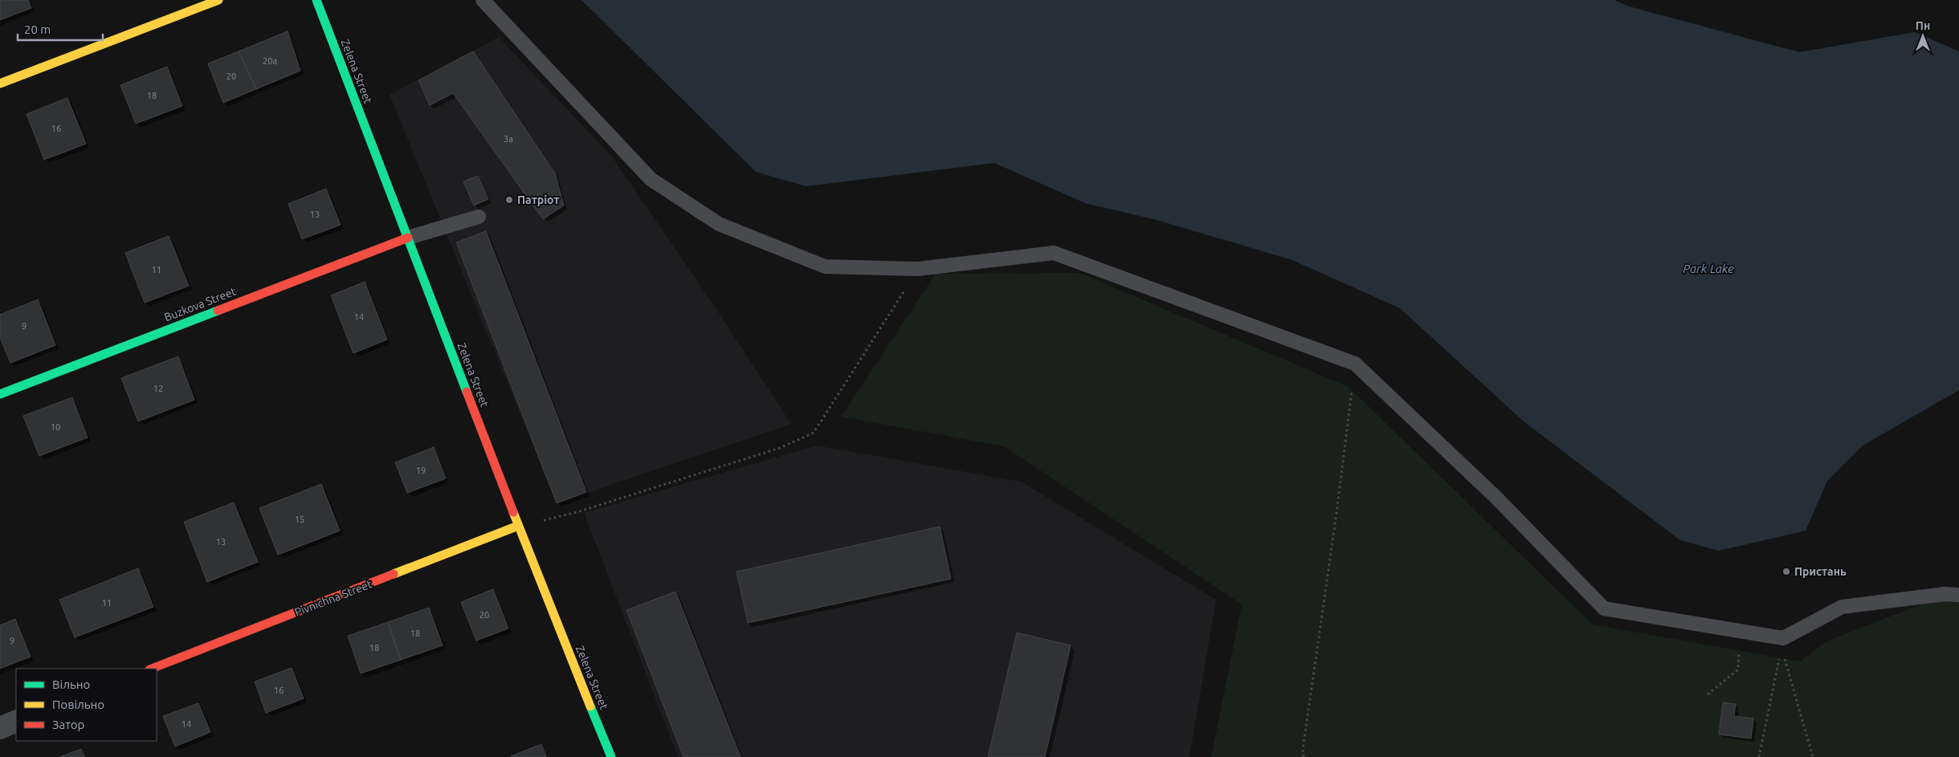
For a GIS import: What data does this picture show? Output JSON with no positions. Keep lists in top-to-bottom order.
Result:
{
  "streets": {
    "street": ["Zelena Street", "Buzkova Street", "Pivnichna Street"]
  },
  "crossings": [
    ["Zelena Street", "Buzkova Street"],
    ["Zelena Street", "Pivnichna Street"]
  ],
  "water": ["Park Lake"],
  "places": ["Патріот", "Пристань"],
  "house_numbers": [
    "20а",
    "20",
    "18",
    "16",
    "3а",
    "13",
    "11",
    "14",
    "9",
    "12",
    "10",
    "19",
    "15",
    "13",
    "11",
    "20",
    "18",
    "9",
    "18",
    "16",
    "14"
  ],
  "legend": ["Вільно", "Повільно", "Затор"],
  "scale_bar": "20 m",
  "north": "top"
}
